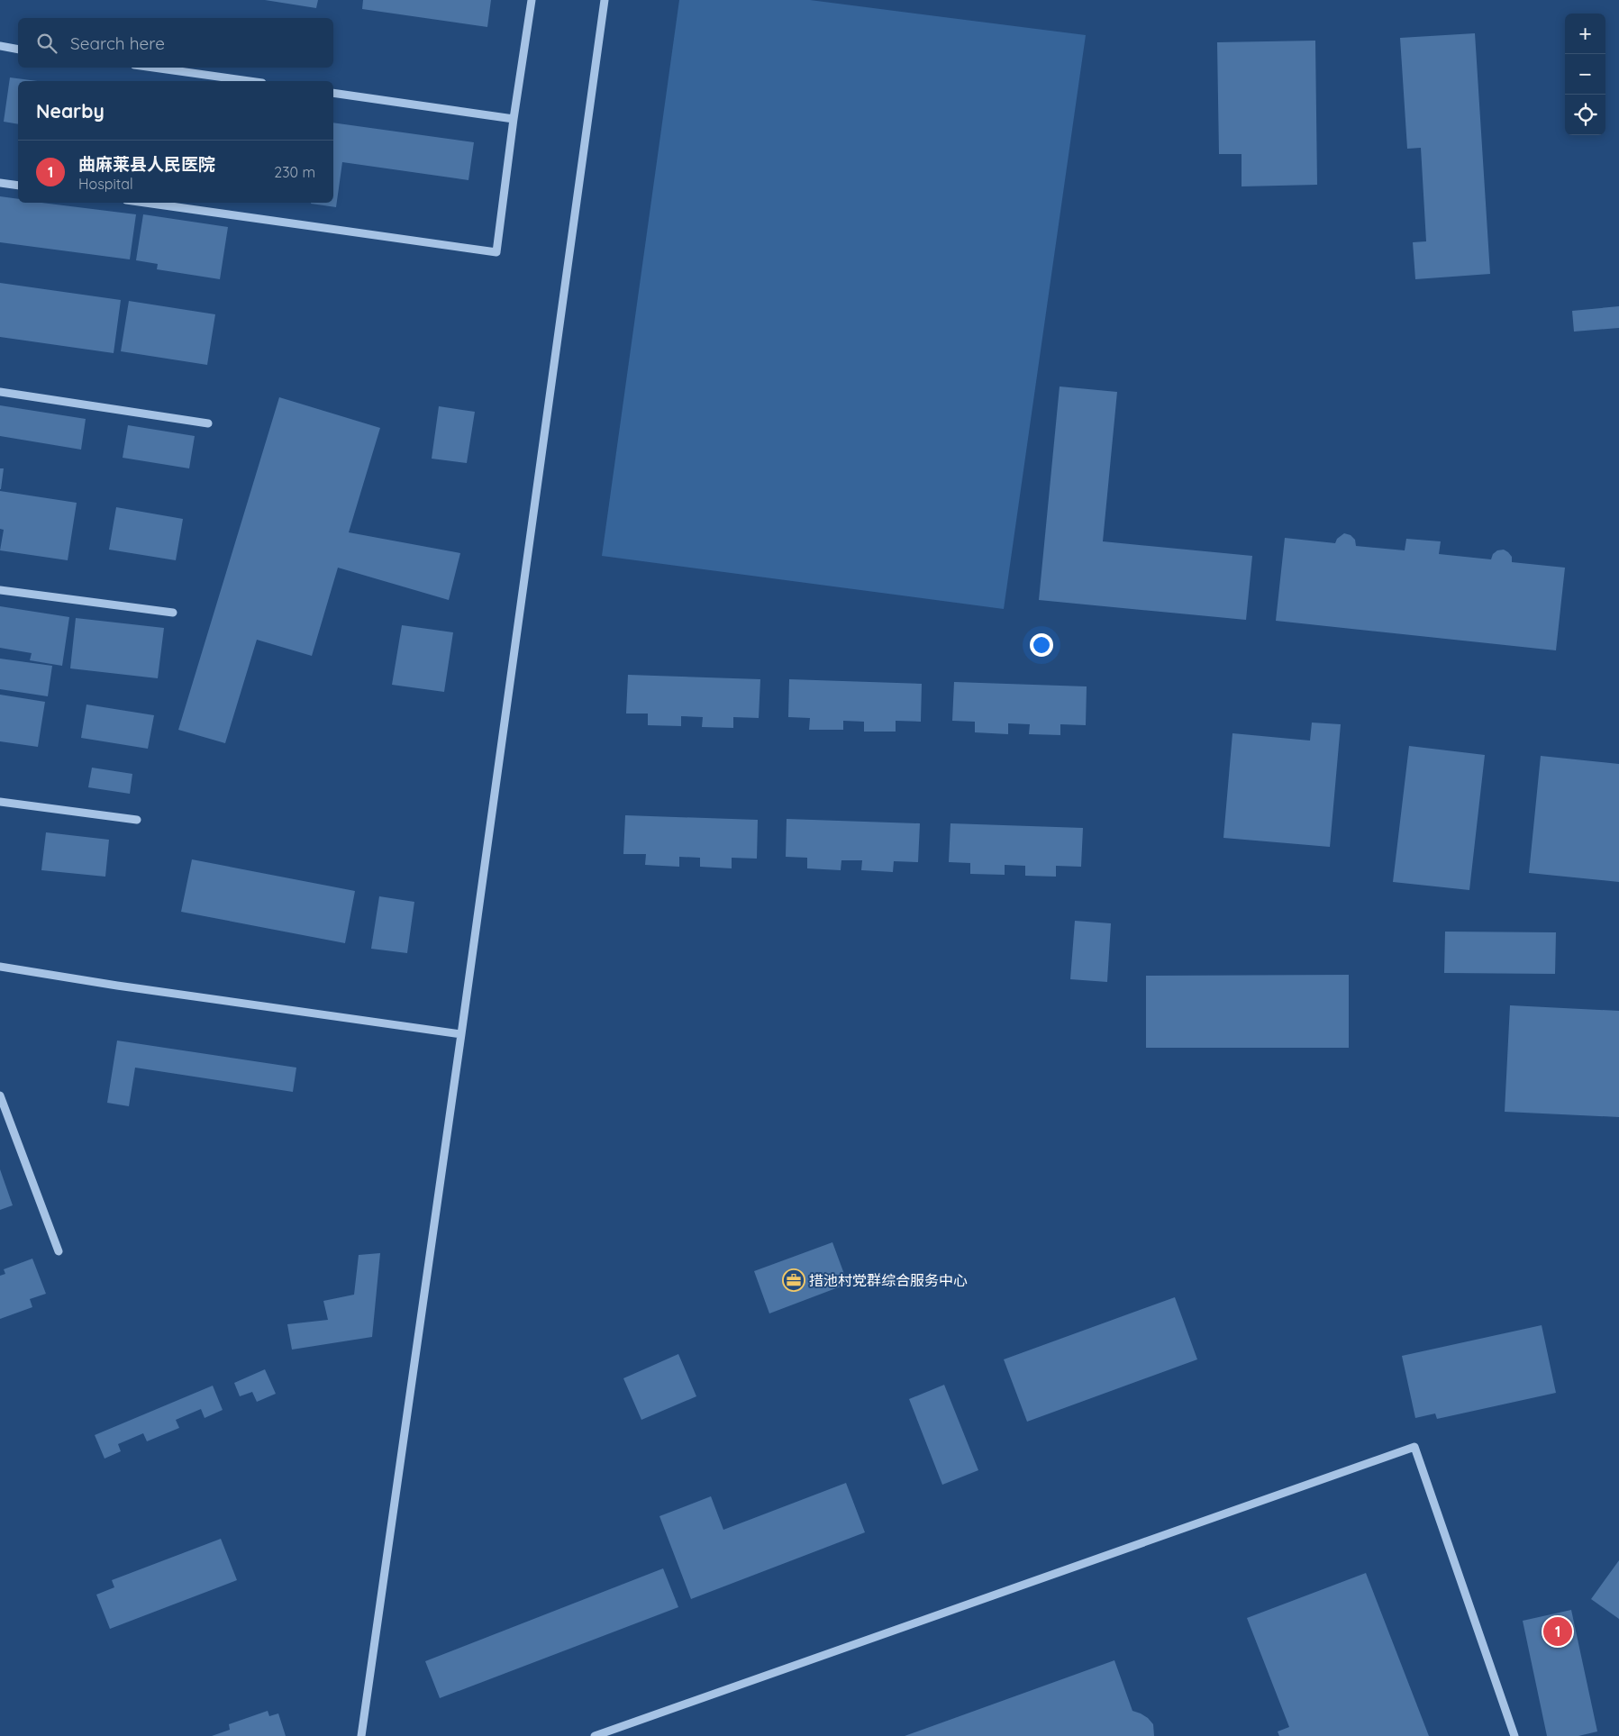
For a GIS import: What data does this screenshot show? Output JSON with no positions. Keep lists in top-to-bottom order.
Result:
{
  "places": {
    "office": ["措池村党群综合服务中心"]
  },
  "page": {
    "map_buttons": ["+", "−"],
    "search": "Search here",
    "heading": "Nearby",
    "list": [
      {
        "mark": "1",
        "name": "曲麻莱县人民医院",
        "note": "Hospital",
        "value": "230 m"
      }
    ],
    "pins": "1"
  }
}
